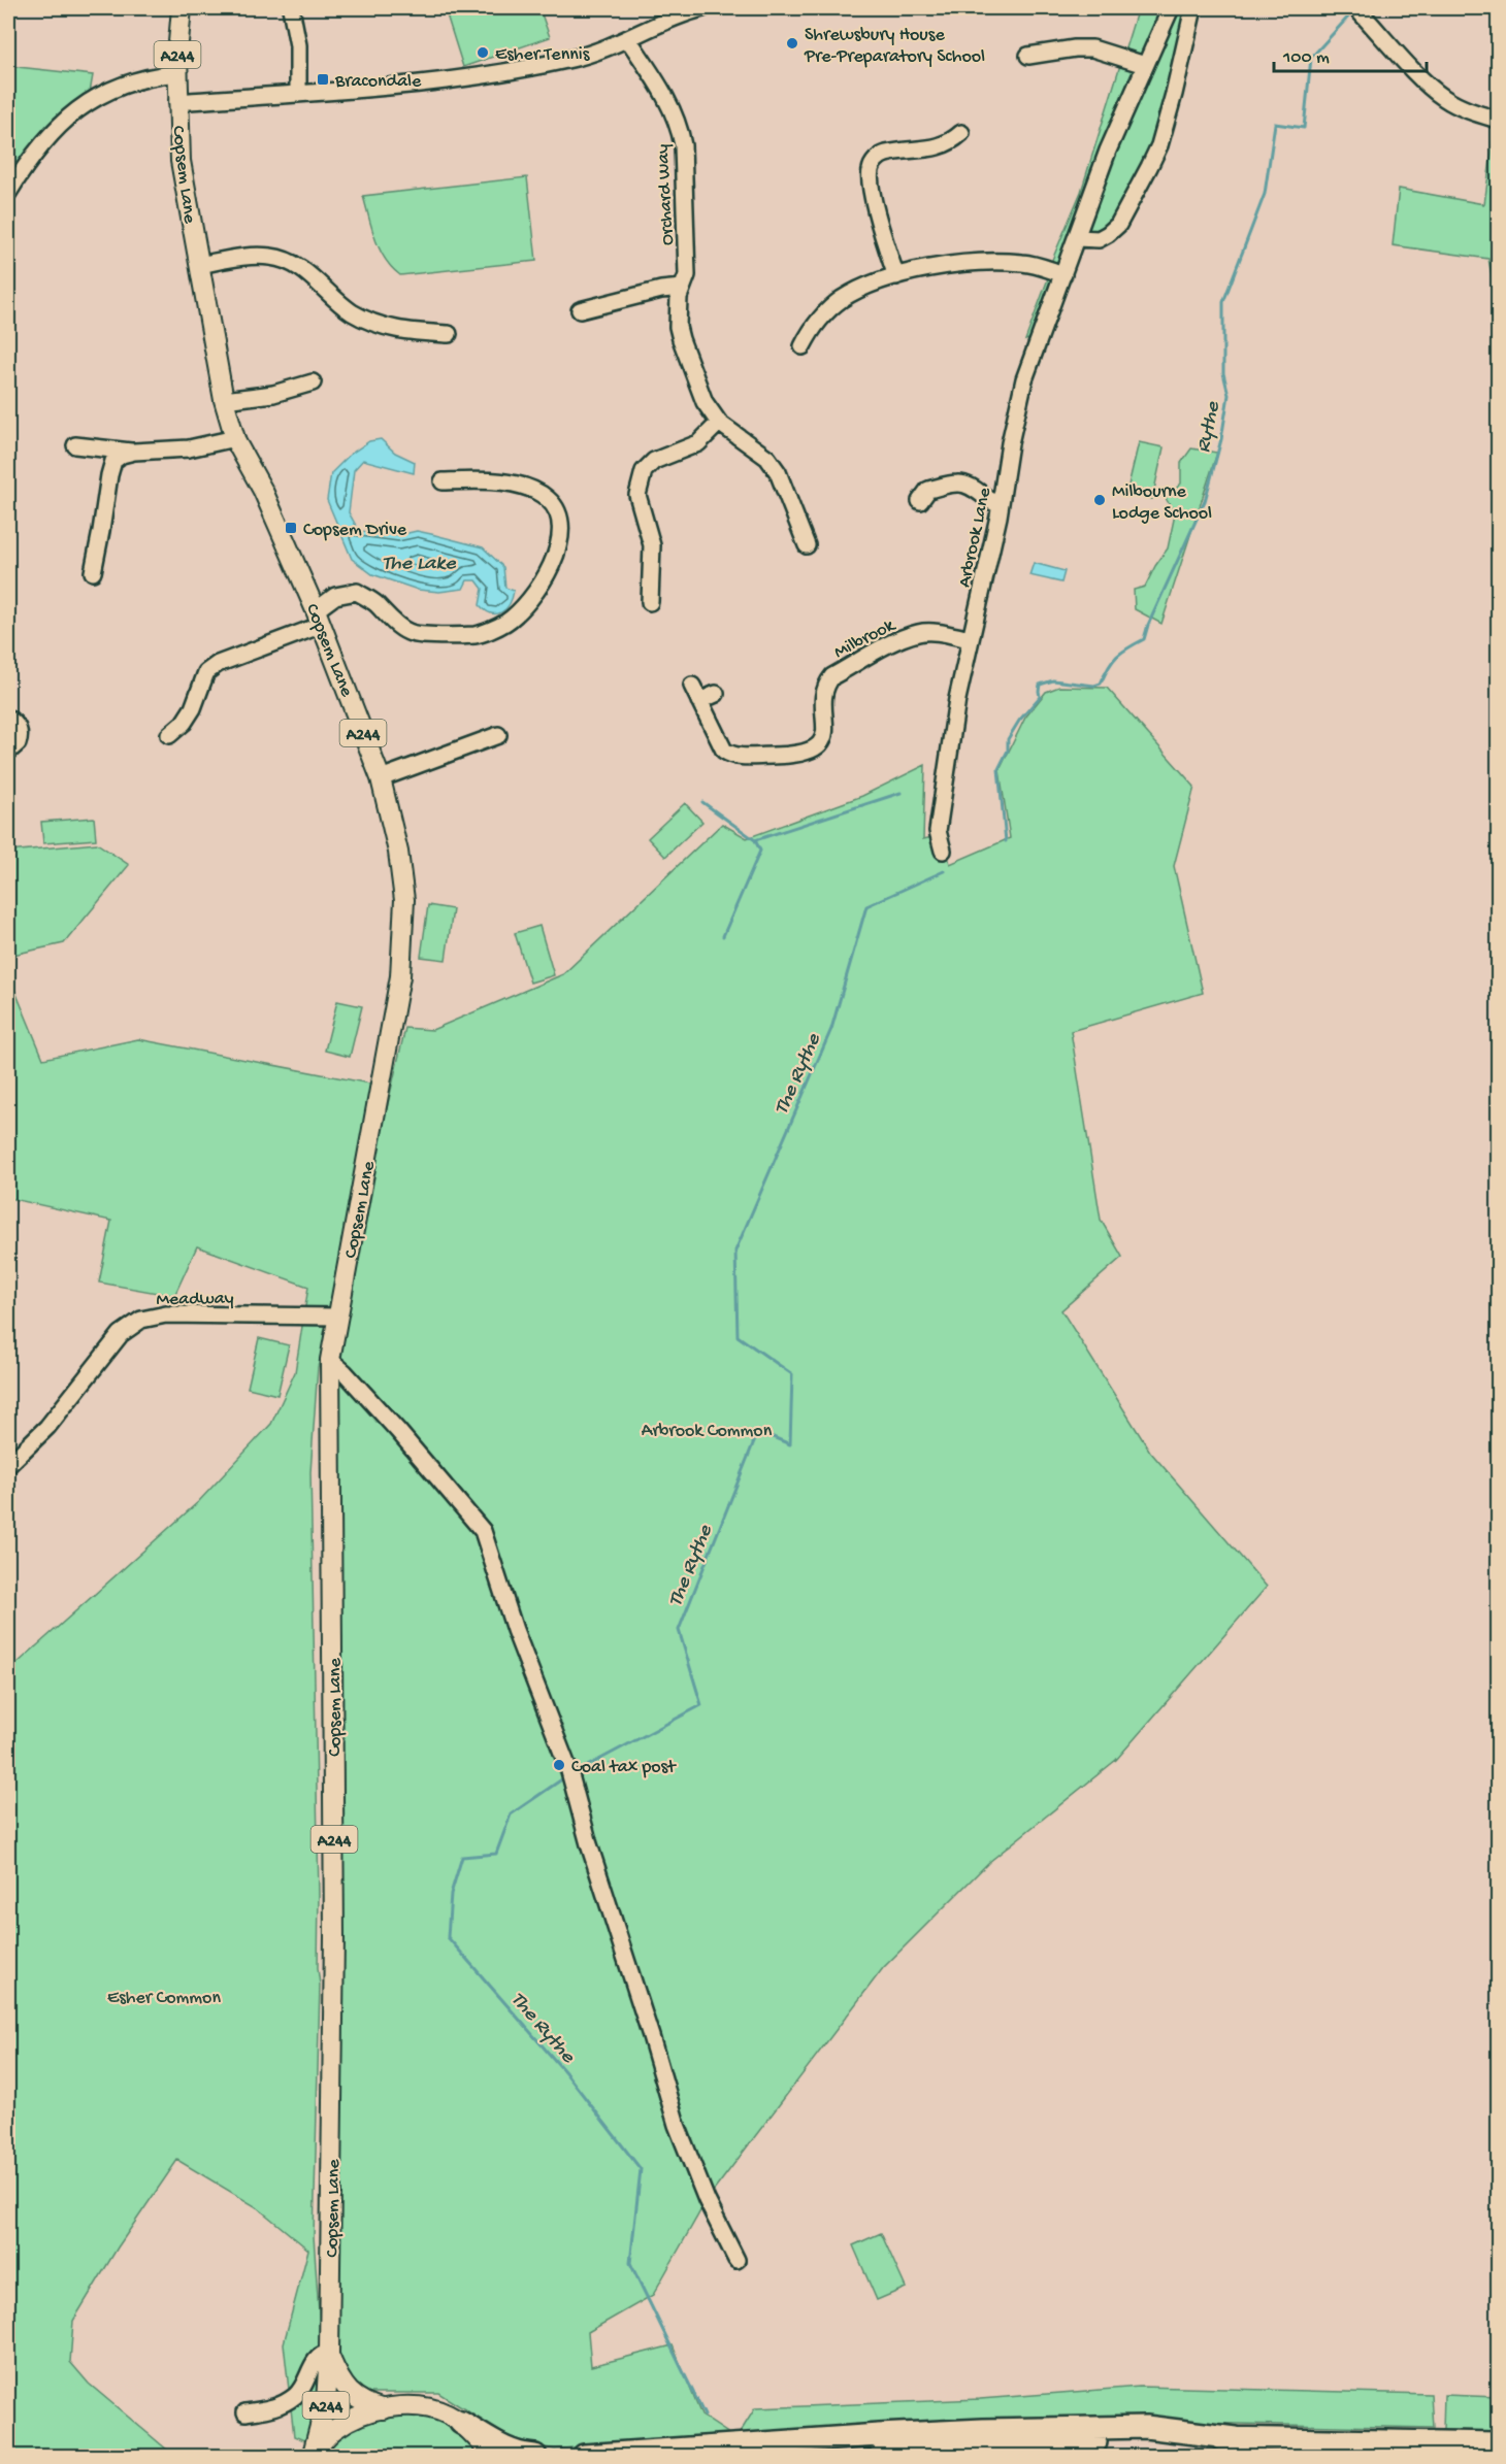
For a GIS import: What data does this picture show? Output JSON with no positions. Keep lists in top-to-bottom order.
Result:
{
  "streets": {
    "main road": ["A244", "Copsem Lane"],
    "street": [
      "Orchard Way",
      "Arbrook Lane",
      "Milbrook",
      "Meadway"
    ]
  },
  "crossings": [
    ["A244", "Copsem Lane"],
    ["Copsem Lane", "Meadway"],
    ["Arbrook Lane", "Milbrook"]
  ],
  "water": ["Rythe", "The Lake", "The Rythe"],
  "parks": ["Arbrook Common", "Esher Common"],
  "places": {
    "other": [
      "Shrewsbury House Pre-Preparatory School",
      "Esher Tennis",
      "Milbourne Lodge School",
      "Coal tax post"
    ],
    "transit": ["Bracondale", "Copsem Drive"]
  },
  "scale_bar": "100 m"
}
